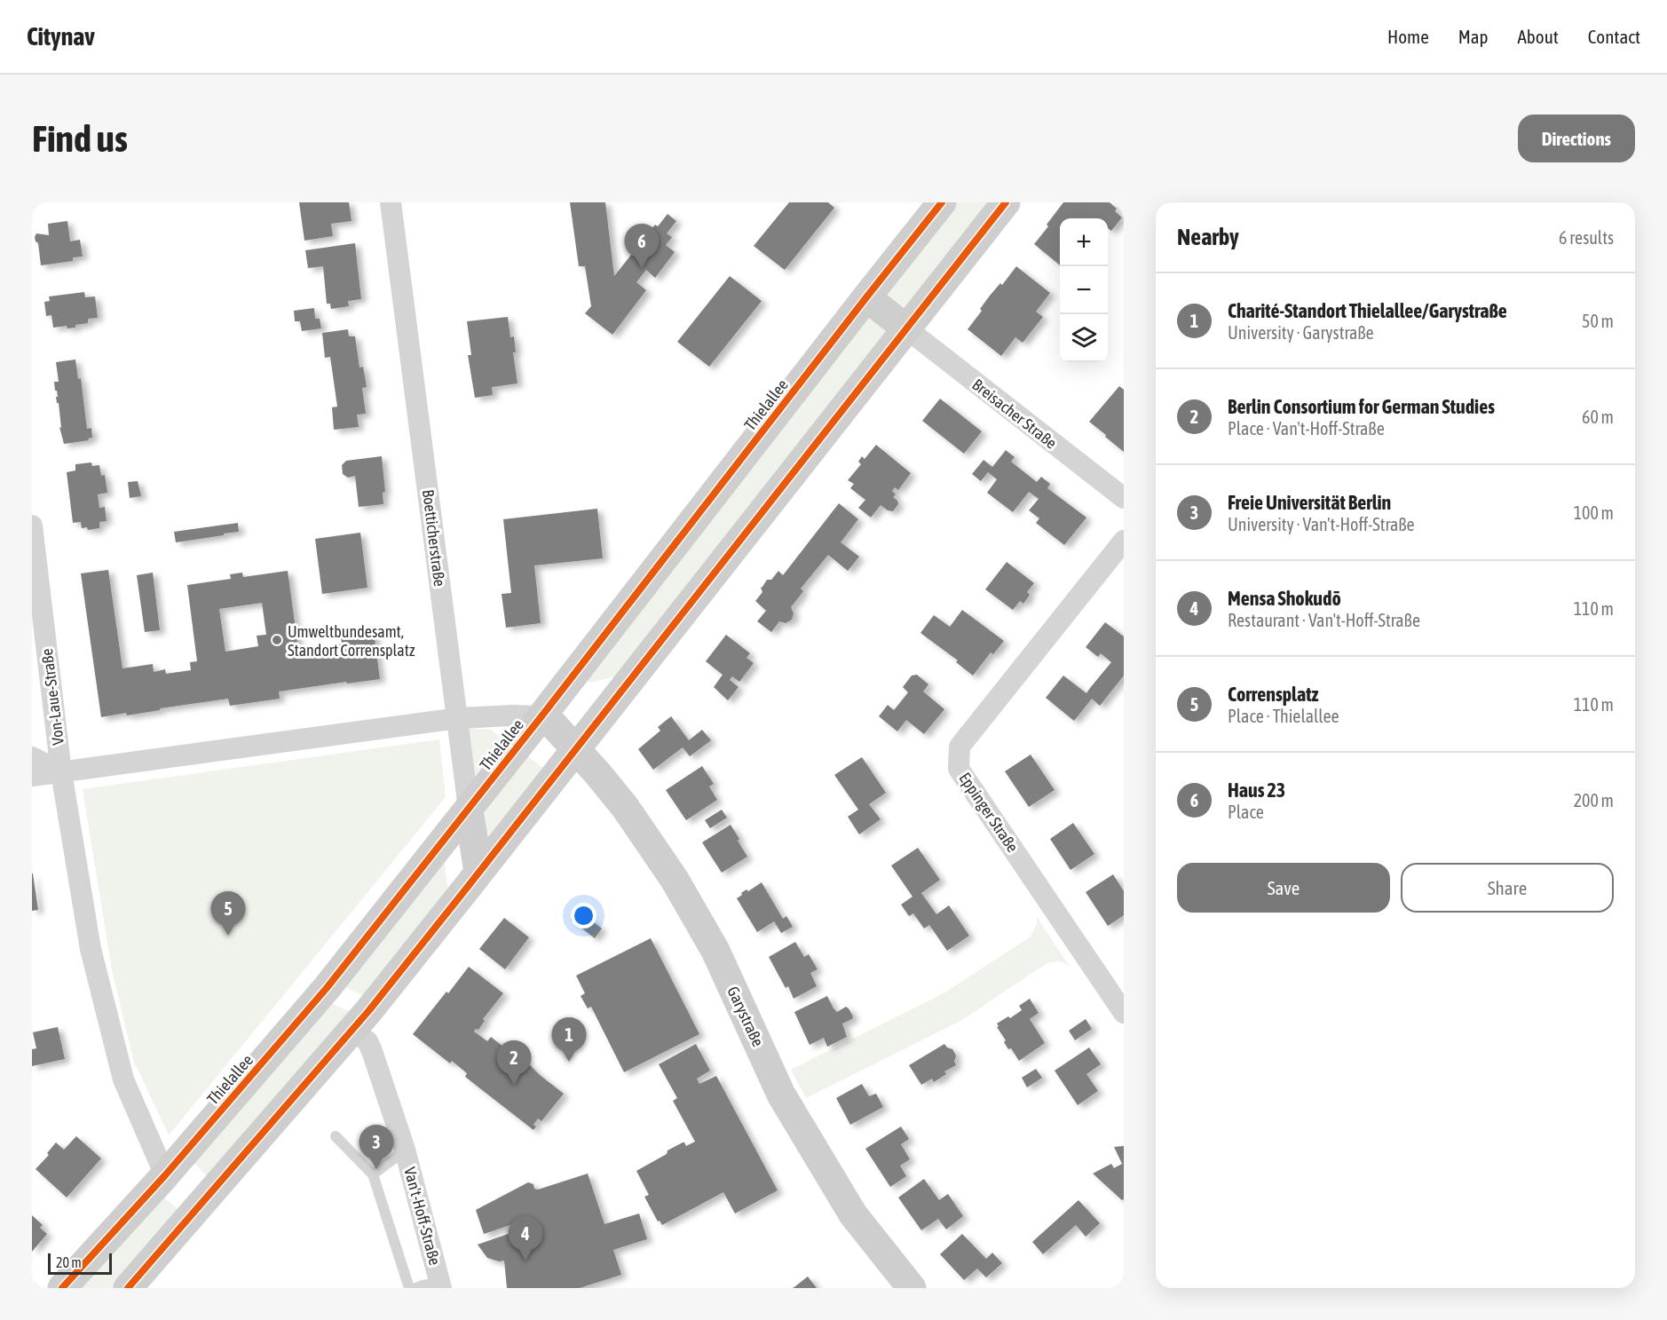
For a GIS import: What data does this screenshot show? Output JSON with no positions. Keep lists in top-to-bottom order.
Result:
{
  "streets": {
    "main road": ["Thielallee", "Boetticherstraße", "Garystraße"],
    "street": [
      "Breisacher Straße",
      "Von-Laue-Straße",
      "Eppinger Straße",
      "Van't-Hoff-Straße"
    ]
  },
  "crossings": [
    ["Thielallee", "Boetticherstraße"],
    ["Thielallee", "Von-Laue-Straße"],
    ["Thielallee", "Garystraße"]
  ],
  "places": ["Umweltbundesamt, Standort Corrensplatz"],
  "scale_bar": "20 m",
  "page": {
    "header": "Citynav",
    "nav": [
      "Home",
      "Map",
      "About",
      "Contact"
    ],
    "buttons": [
      "Directions",
      ["Save", "Share"]
    ],
    "title": "Find us",
    "heading": ["Nearby", "6 results"],
    "map_buttons": ["+", "−"],
    "pins": [
      "6",
      "5",
      "1",
      "2",
      "3",
      "4"
    ],
    "list": [
      {
        "mark": "1",
        "name": "Charité-Standort Thielallee/Garystraße",
        "note": "University · Garystraße",
        "value": "50 m"
      },
      {
        "mark": "2",
        "name": "Berlin Consortium for German Studies",
        "note": "Place · Van't-Hoff-Straße",
        "value": "60 m"
      },
      {
        "mark": "3",
        "name": "Freie Universität Berlin",
        "note": "University · Van't-Hoff-Straße",
        "value": "100 m"
      },
      {
        "mark": "4",
        "name": "Mensa Shokudō",
        "note": "Restaurant · Van't-Hoff-Straße",
        "value": "110 m"
      },
      {
        "mark": "5",
        "name": "Corrensplatz",
        "note": "Place · Thielallee",
        "value": "110 m"
      },
      {
        "mark": "6",
        "name": "Haus 23",
        "note": "Place",
        "value": "200 m"
      }
    ],
    "scale": "20 m"
  }
}
